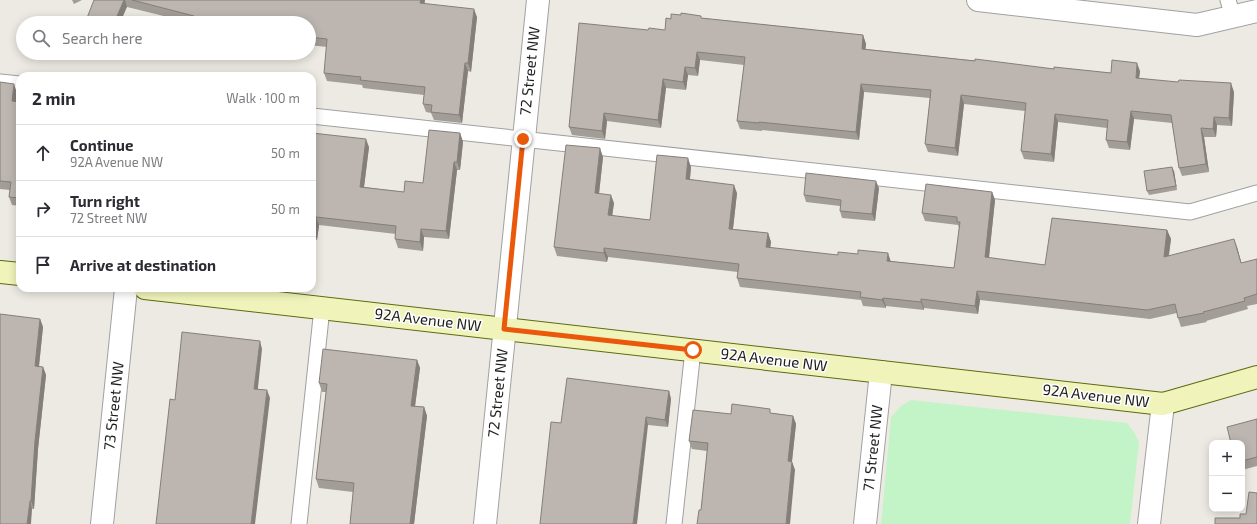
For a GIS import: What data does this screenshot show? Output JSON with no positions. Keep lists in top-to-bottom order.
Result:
{
  "streets": {
    "street": [
      "72 Street NW",
      "92A Avenue NW",
      "73 Street NW",
      "71 Street NW"
    ]
  },
  "crossings": [
    ["72 Street NW", "92A Avenue NW"],
    ["92A Avenue NW", "71 Street NW"]
  ],
  "page": {
    "search": "Search here",
    "heading": ["2 min", "Walk · 100 m"],
    "list": [
      ["Continue", "92A Avenue NW", "50 m"],
      ["Turn right", "72 Street NW", "50 m"],
      "Arrive at destination"
    ],
    "map_buttons": ["+", "−"]
  }
}
